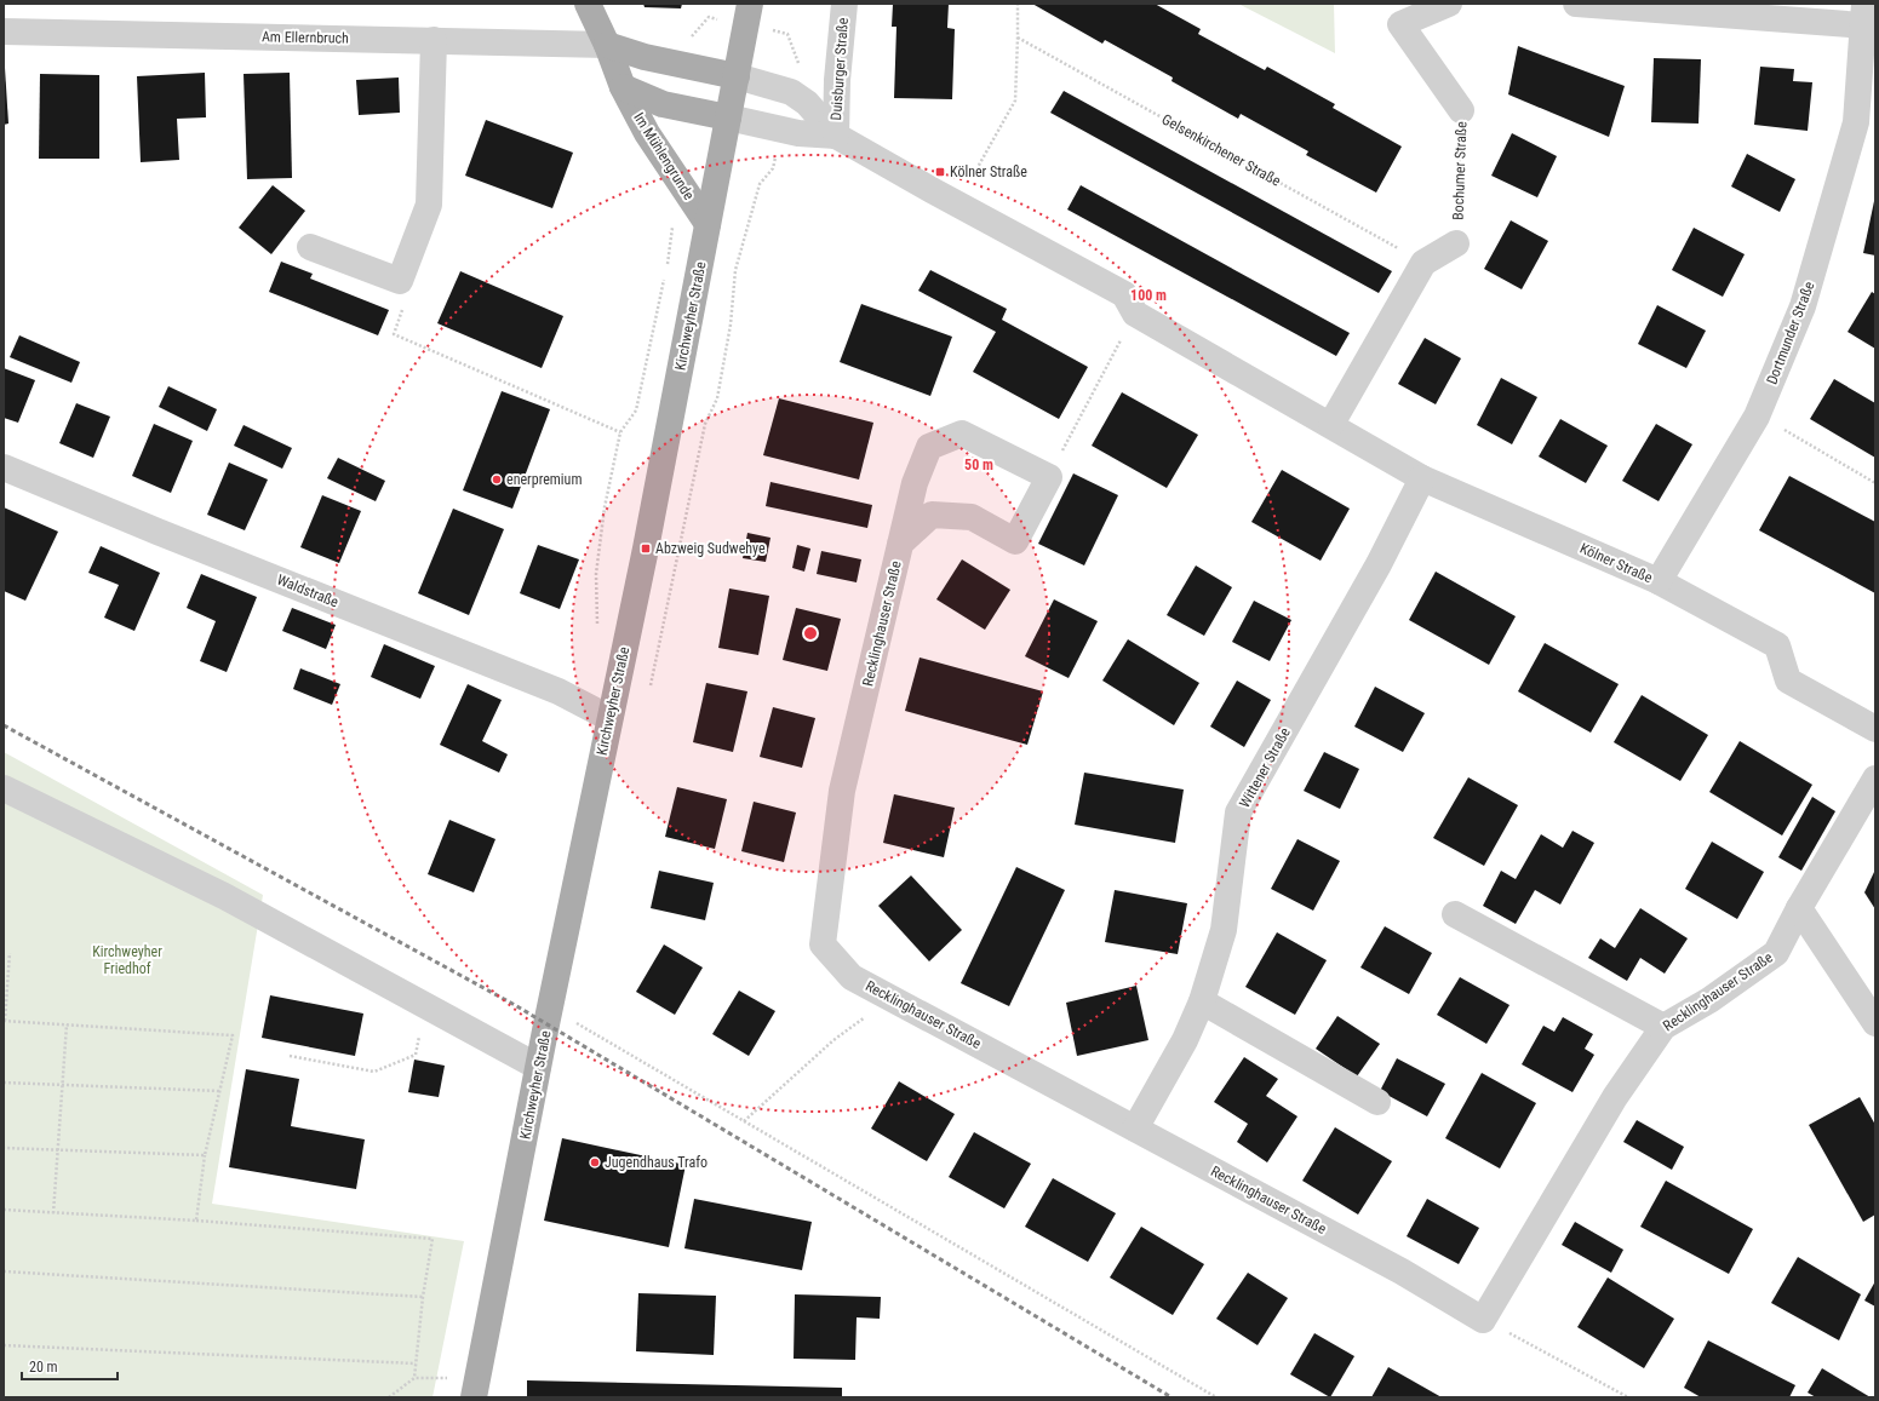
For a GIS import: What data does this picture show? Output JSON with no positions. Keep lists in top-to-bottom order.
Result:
{
  "streets": {
    "main road": ["Im Mühlengrunde", "Kirchweyher Straße"],
    "street": [
      "Am Ellernbruch",
      "Duisburger Straße",
      "Bochumer Straße",
      "Dortmunder Straße",
      "Kölner Straße",
      "Waldstraße",
      "Recklinghauser Straße",
      "Wittener Straße"
    ],
    "path": ["Gelsenkirchener Straße"]
  },
  "crossings": [
    ["Am Ellernbruch", "Im Mühlengrunde"],
    ["Duisburger Straße", "Kölner Straße"],
    ["Im Mühlengrunde", "Kirchweyher Straße"],
    ["Im Mühlengrunde", "Kölner Straße"],
    ["Kirchweyher Straße", "Kölner Straße"],
    ["Kirchweyher Straße", "Waldstraße"],
    ["Dortmunder Straße", "Kölner Straße"],
    ["Kölner Straße", "Wittener Straße"],
    ["Recklinghauser Straße", "Wittener Straße"]
  ],
  "parks": ["Kirchweyher Friedhof"],
  "places": {
    "transit": ["Kölner Straße", "Abzweig Sudwehye"],
    "other": ["enerpremium", "Jugendhaus Trafo"]
  },
  "scale_bar": "20 m",
  "rings": ["100 m", "50 m"]
}
